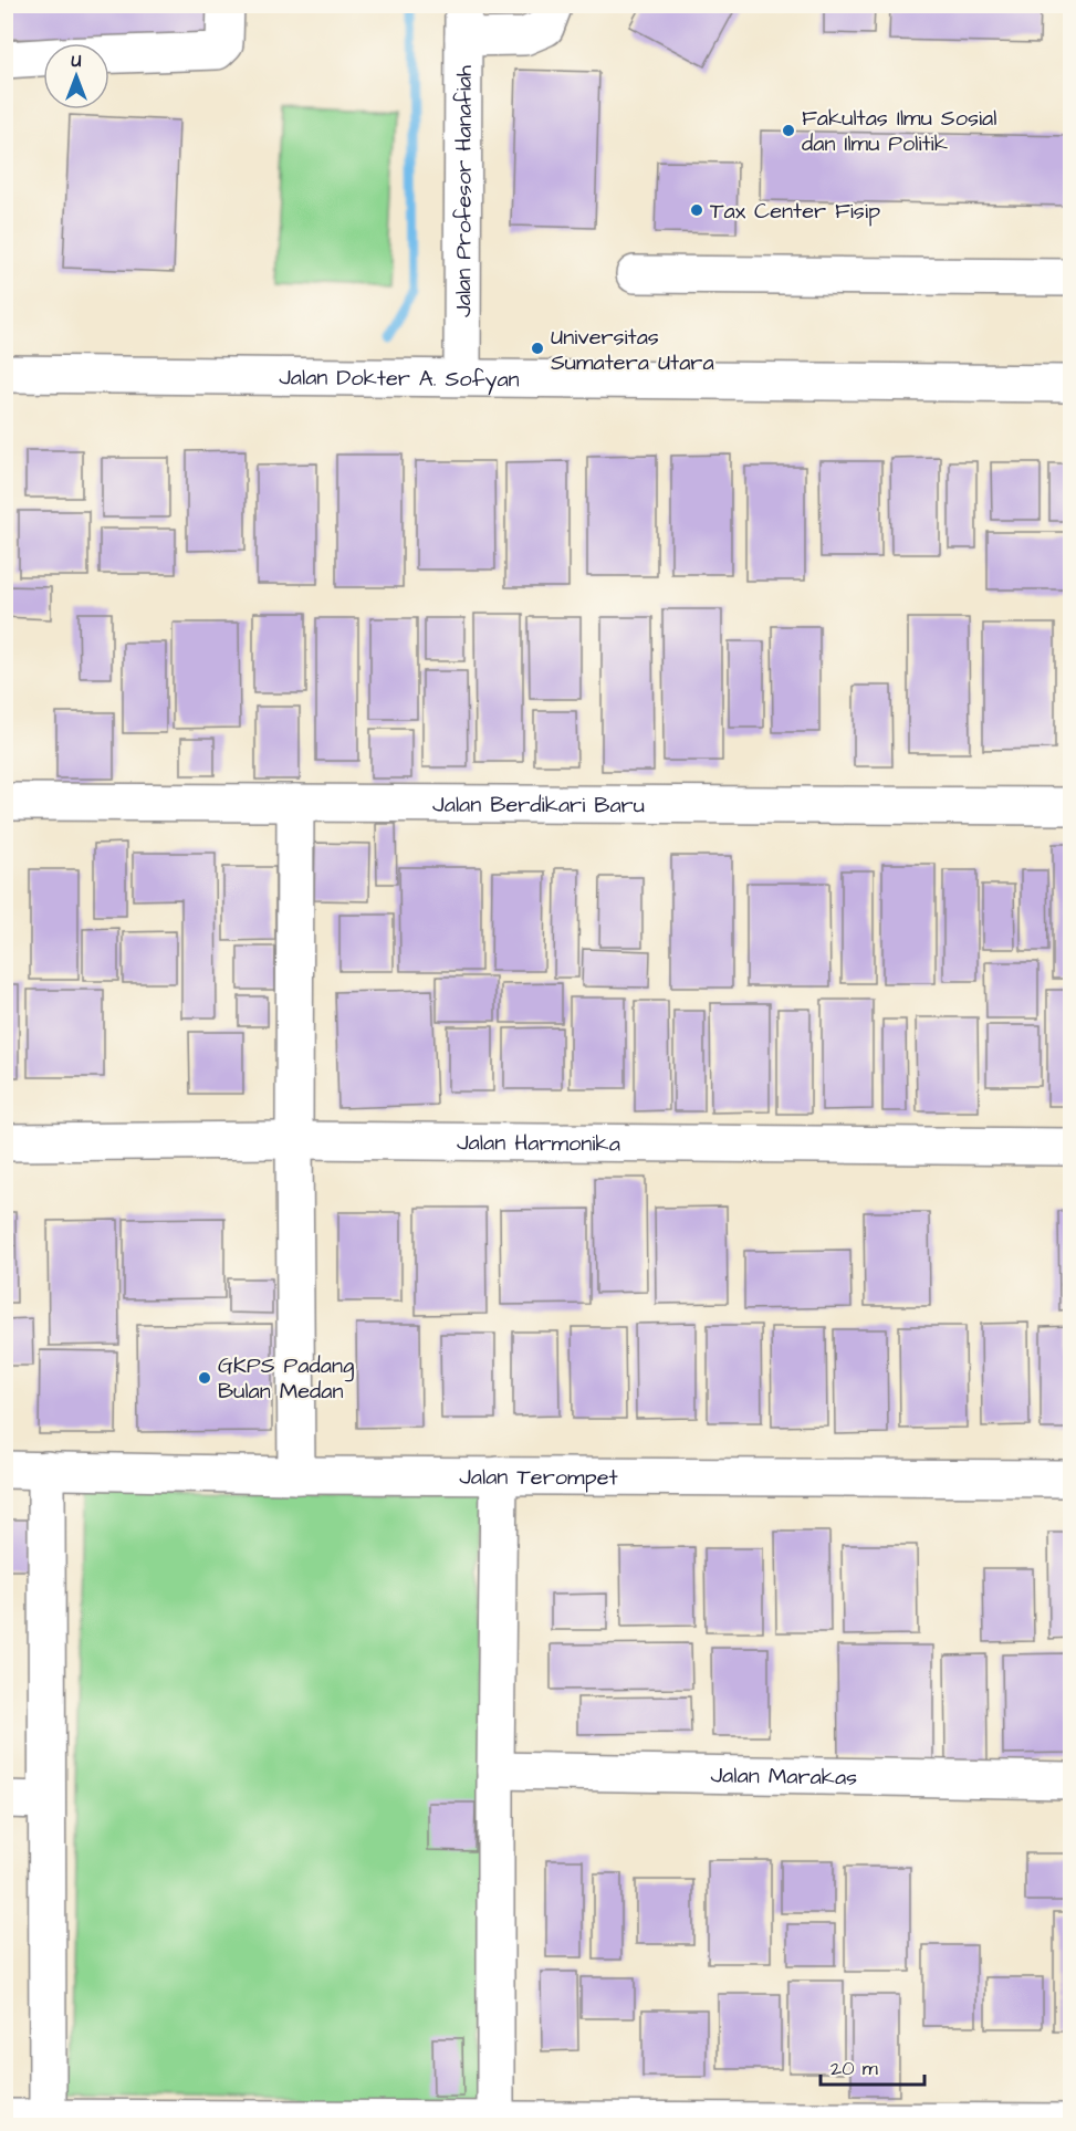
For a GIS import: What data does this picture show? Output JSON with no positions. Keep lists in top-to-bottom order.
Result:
{
  "streets": {
    "street": [
      "Jalan Profesor Hanafiah",
      "Jalan Dokter A. Sofyan",
      "Jalan Berdikari Baru",
      "Jalan Harmonika",
      "Jalan Terompet",
      "Jalan Marakas"
    ]
  },
  "crossings": [
    ["Jalan Profesor Hanafiah", "Jalan Dokter A. Sofyan"]
  ],
  "places": [
    "Fakultas Ilmu Sosial dan Ilmu Politik",
    "Tax Center Fisip",
    "Universitas Sumatera Utara",
    "GKPS Padang Bulan Medan"
  ],
  "scale_bar": "20 m",
  "north": "top"
}
